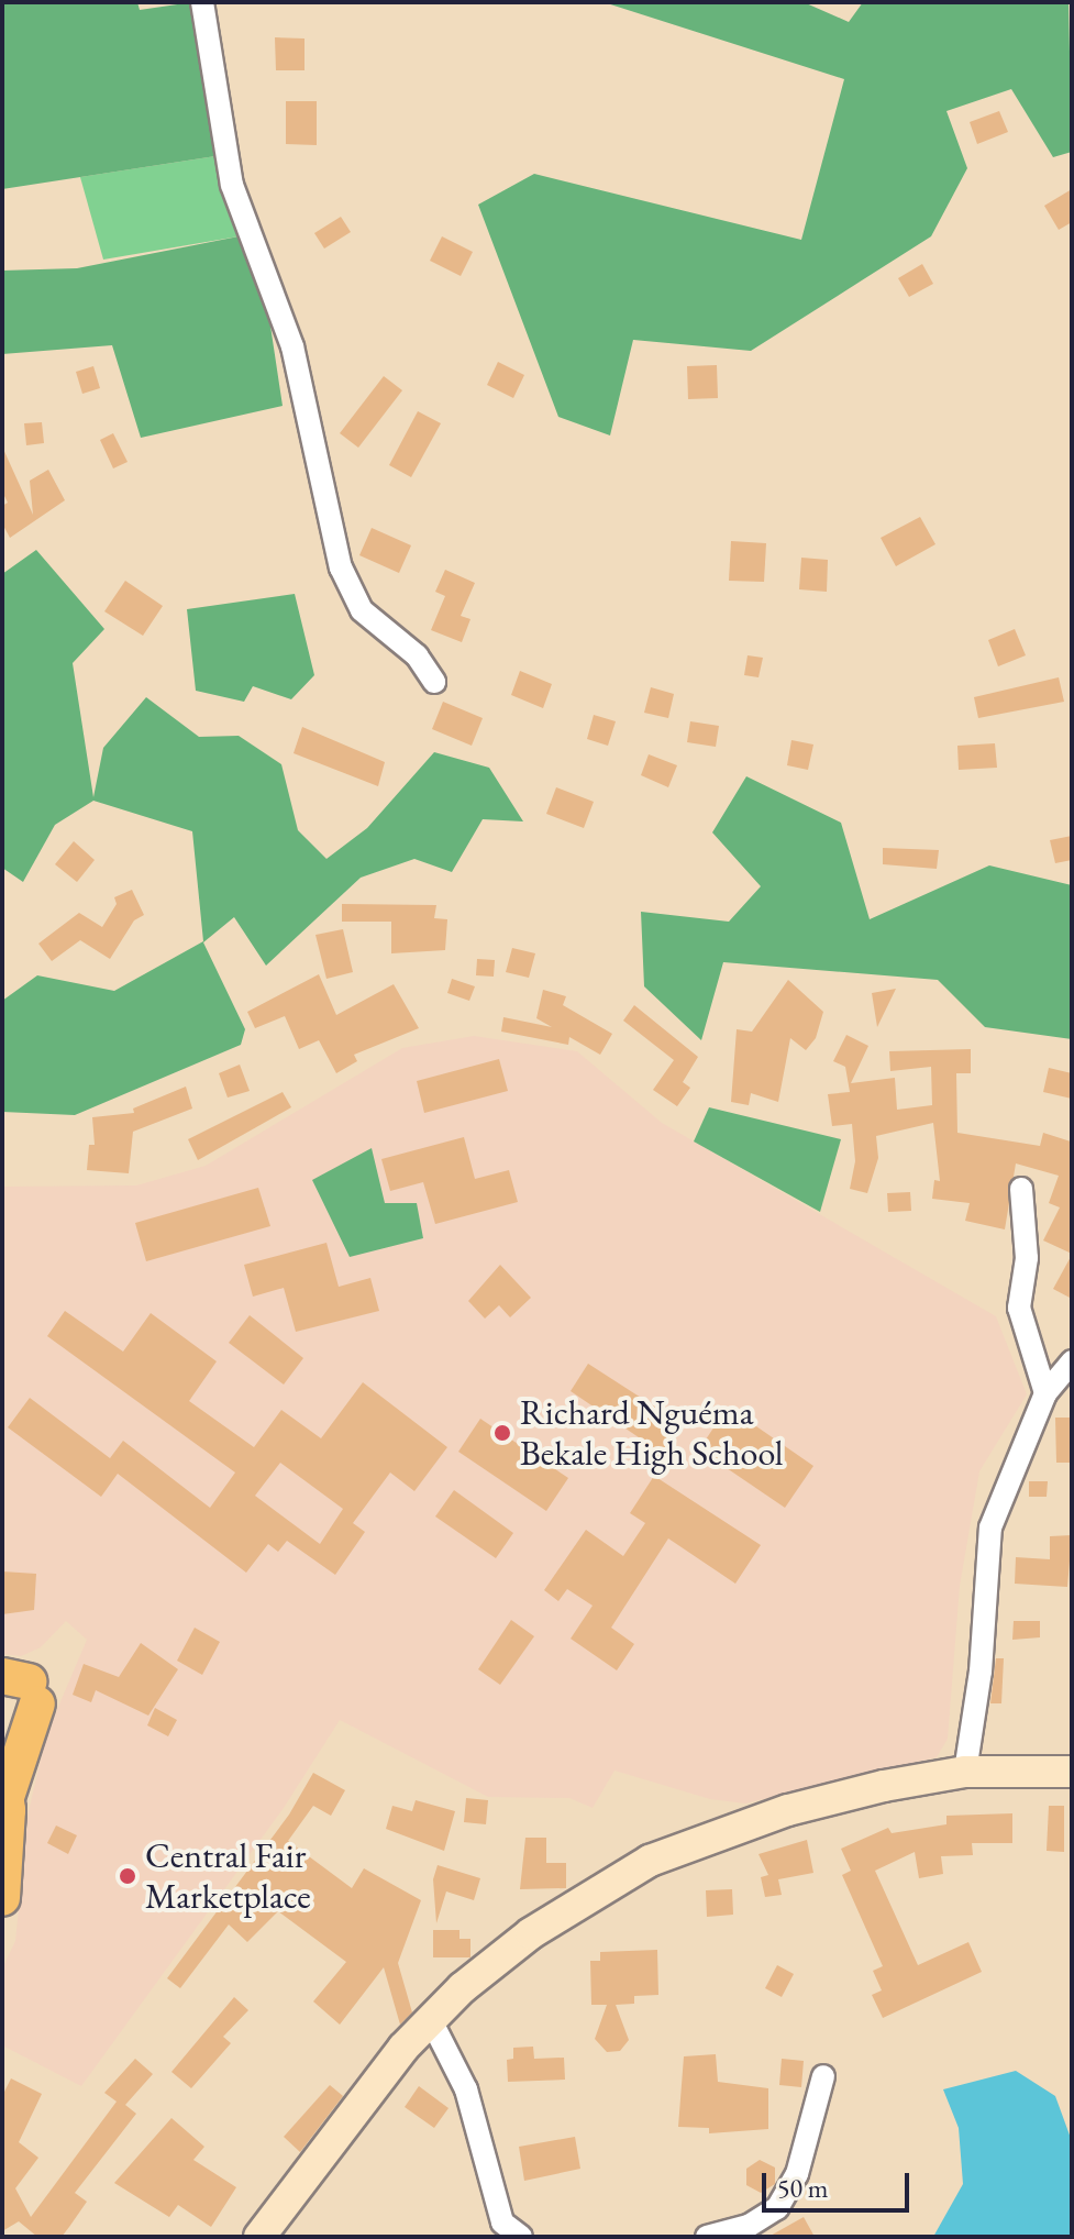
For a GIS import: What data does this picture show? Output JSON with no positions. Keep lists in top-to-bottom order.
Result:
{
  "places": ["Richard Nguéma Bekale High School", "Central Fair Marketplace"],
  "scale_bar": "50 m"
}
